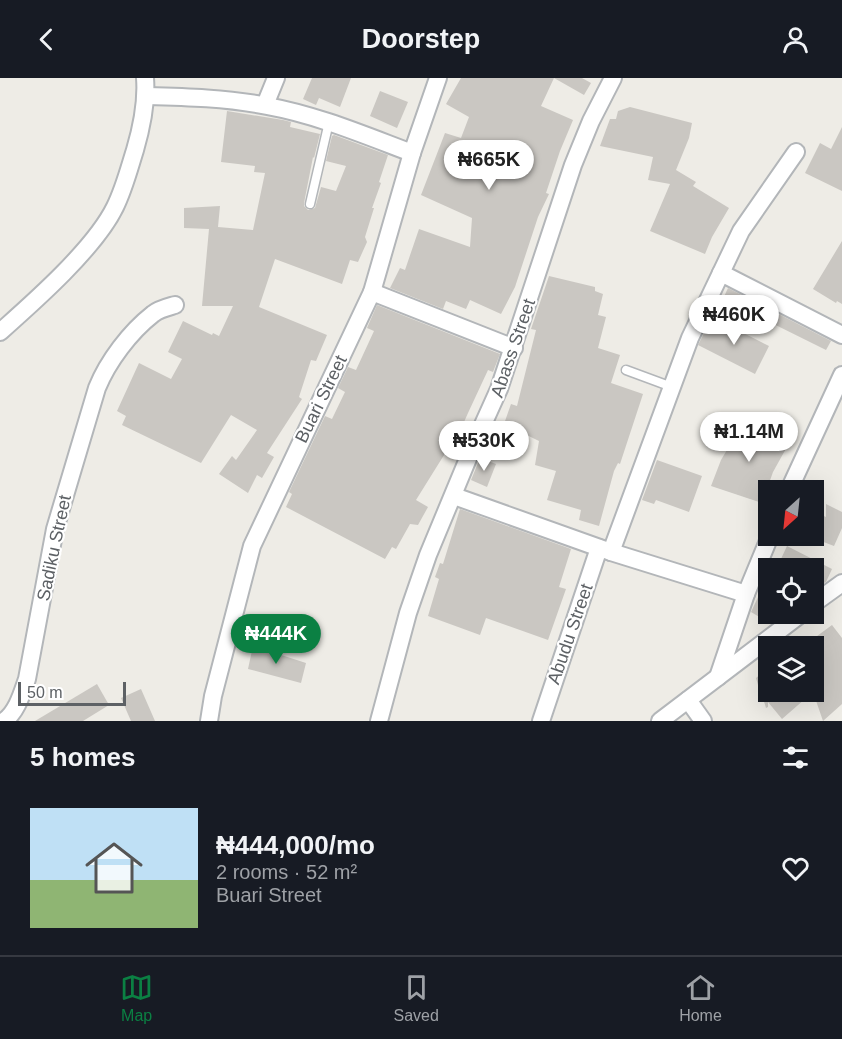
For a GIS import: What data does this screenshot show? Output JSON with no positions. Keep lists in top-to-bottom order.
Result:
{
  "streets": {
    "street": [
      "Abass Street",
      "Buari Street",
      "Sadiku Street",
      "Abudu Street"
    ]
  },
  "scale_bar": "50 m",
  "north": "bottom left",
  "page": {
    "header": "Doorstep",
    "price": [
      "₦665K",
      "₦460K",
      "₦1.14M",
      "₦530K",
      "₦444K"
    ],
    "scale": "50 m",
    "heading": "5 homes",
    "list": [
      {
        "name": "₦444,000/mo",
        "note": "2 rooms · 52 m² · Buari Street"
      }
    ],
    "tabs": ["Map", "Saved", "Home"]
  }
}
